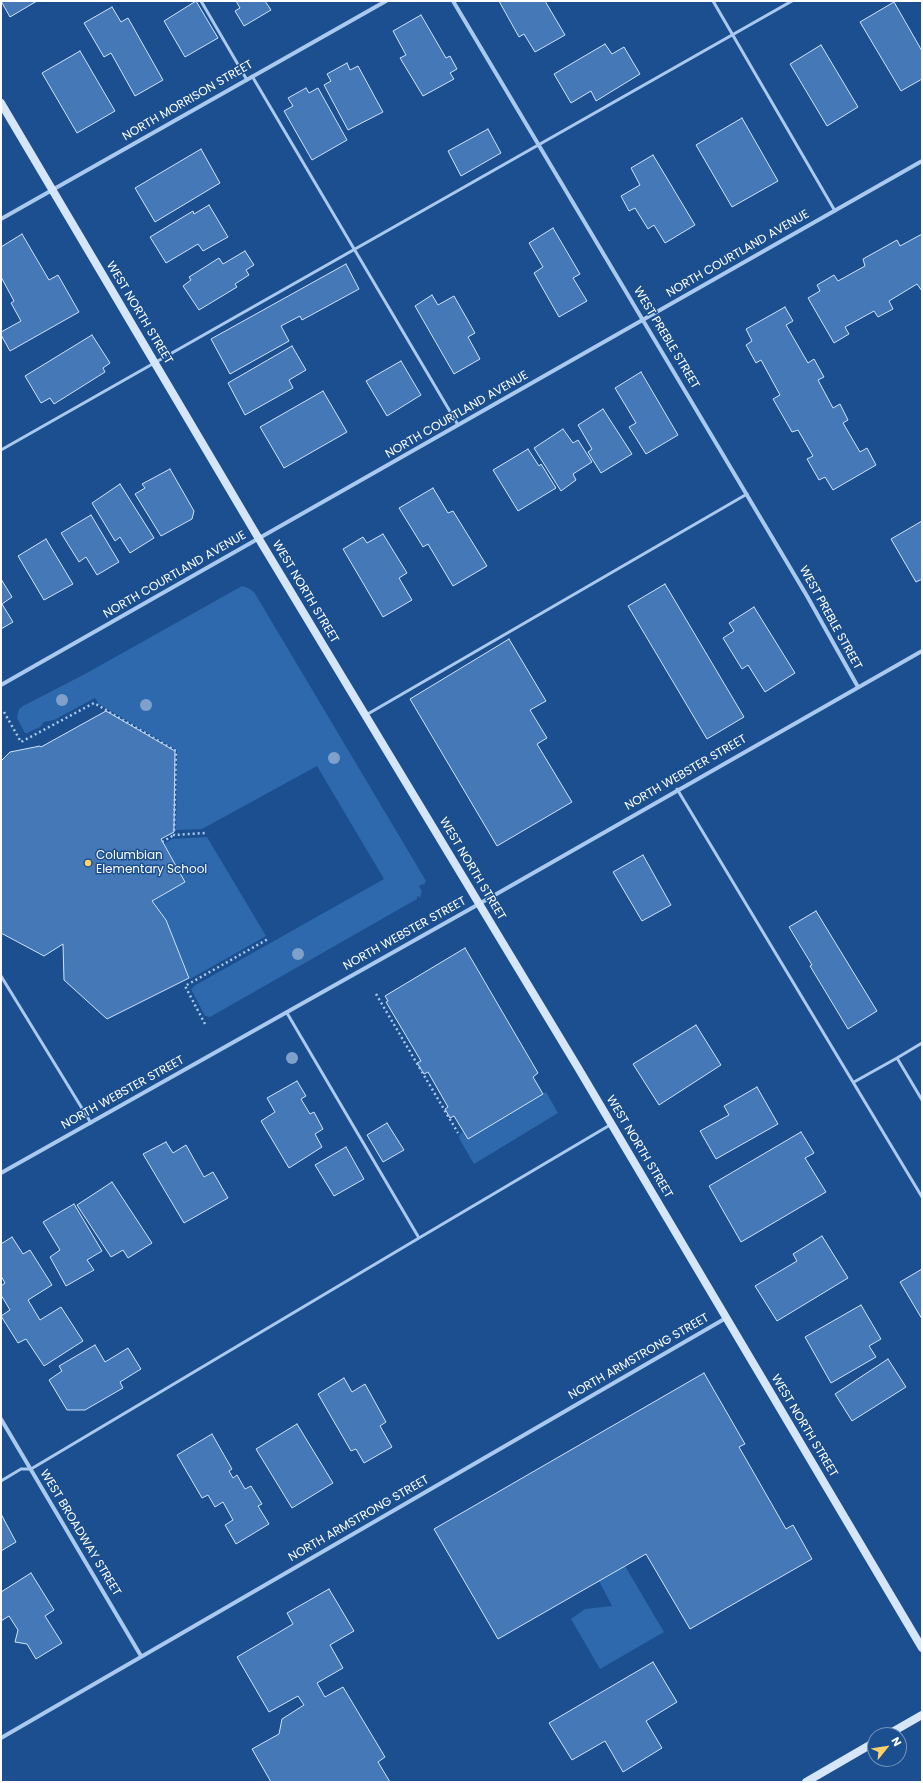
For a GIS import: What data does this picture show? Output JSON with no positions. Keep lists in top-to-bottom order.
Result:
{
  "streets": {
    "street": [
      "NORTH MORRISON STREET",
      "NORTH COURTLAND AVENUE",
      "WEST NORTH STREET",
      "WEST PREBLE STREET",
      "NORTH WEBSTER STREET",
      "NORTH ARMSTRONG STREET",
      "WEST BROADWAY STREET"
    ]
  },
  "crossings": [
    ["NORTH MORRISON STREET", "WEST NORTH STREET"],
    ["NORTH COURTLAND AVENUE", "WEST NORTH STREET"],
    ["NORTH COURTLAND AVENUE", "WEST PREBLE STREET"],
    ["WEST NORTH STREET", "NORTH WEBSTER STREET"],
    ["WEST NORTH STREET", "NORTH ARMSTRONG STREET"],
    ["WEST PREBLE STREET", "NORTH WEBSTER STREET"],
    ["NORTH ARMSTRONG STREET", "WEST BROADWAY STREET"]
  ],
  "places": ["Columbian Elementary School"],
  "north": "top right"
}
